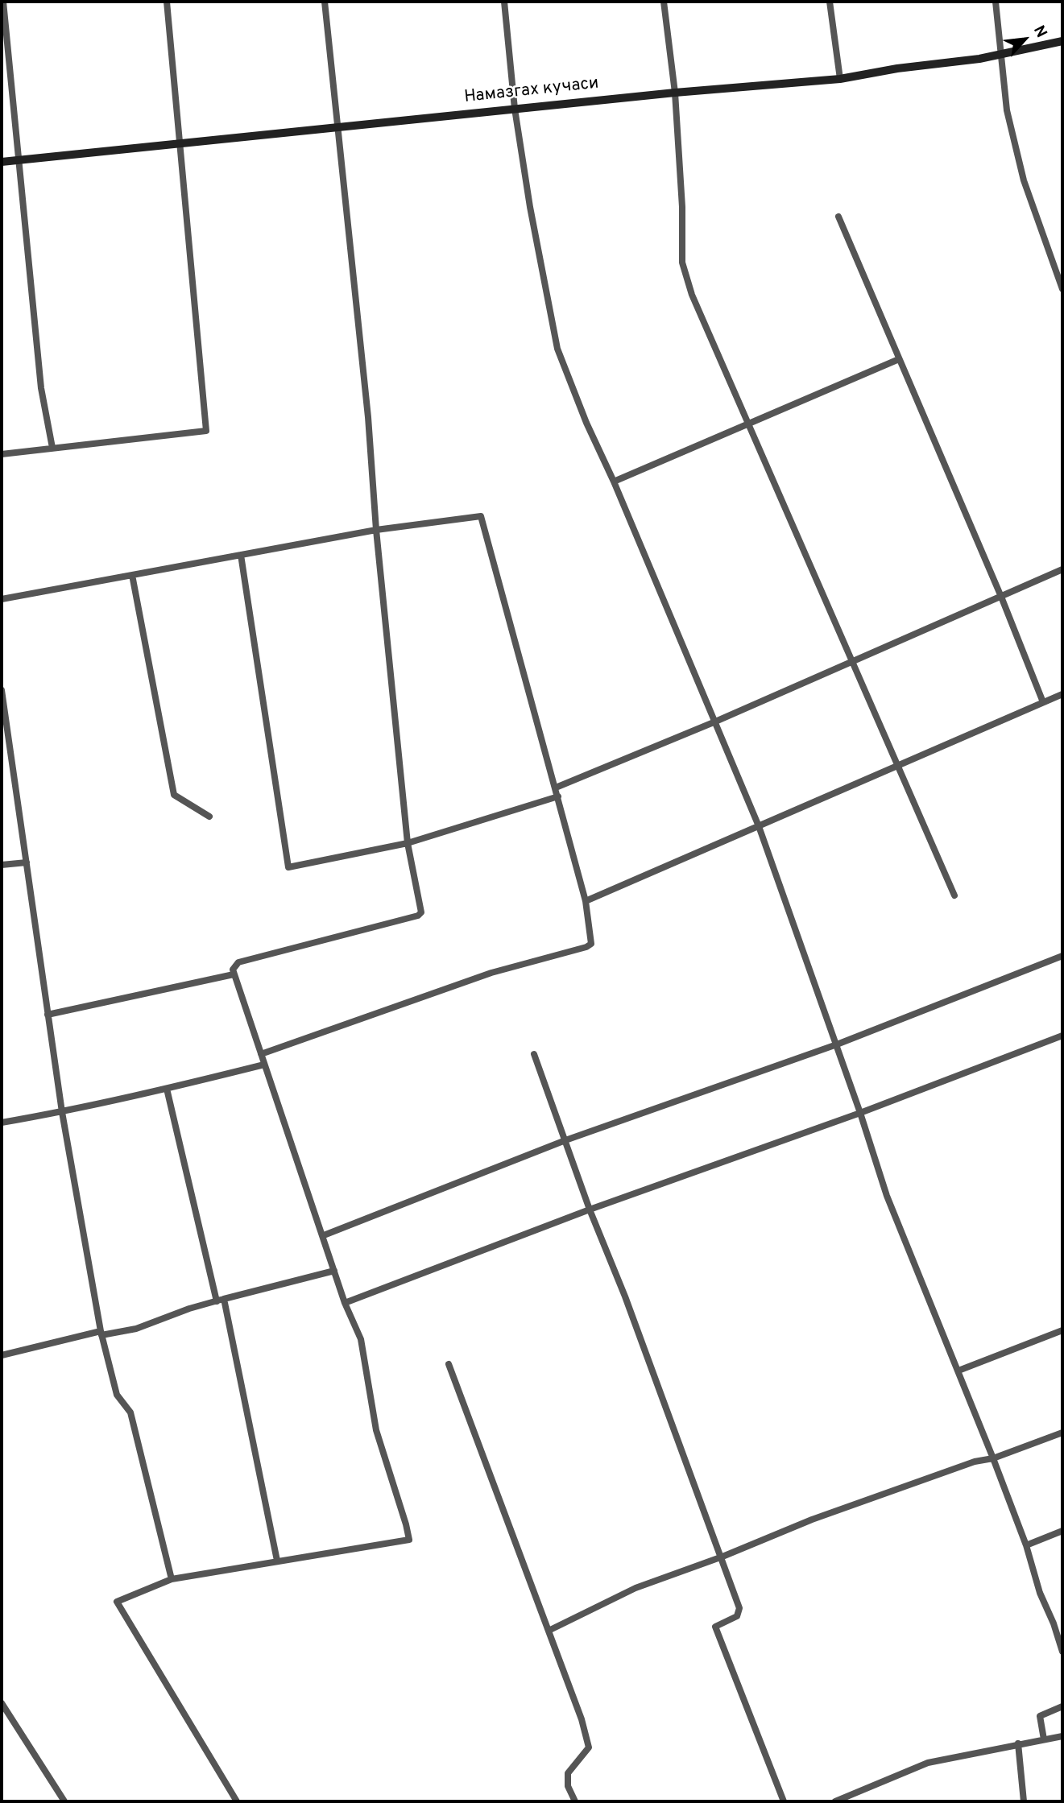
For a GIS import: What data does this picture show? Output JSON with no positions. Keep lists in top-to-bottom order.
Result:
{
  "streets": {
    "street": ["Намазгах кучаси"]
  },
  "north": "top right"
}
